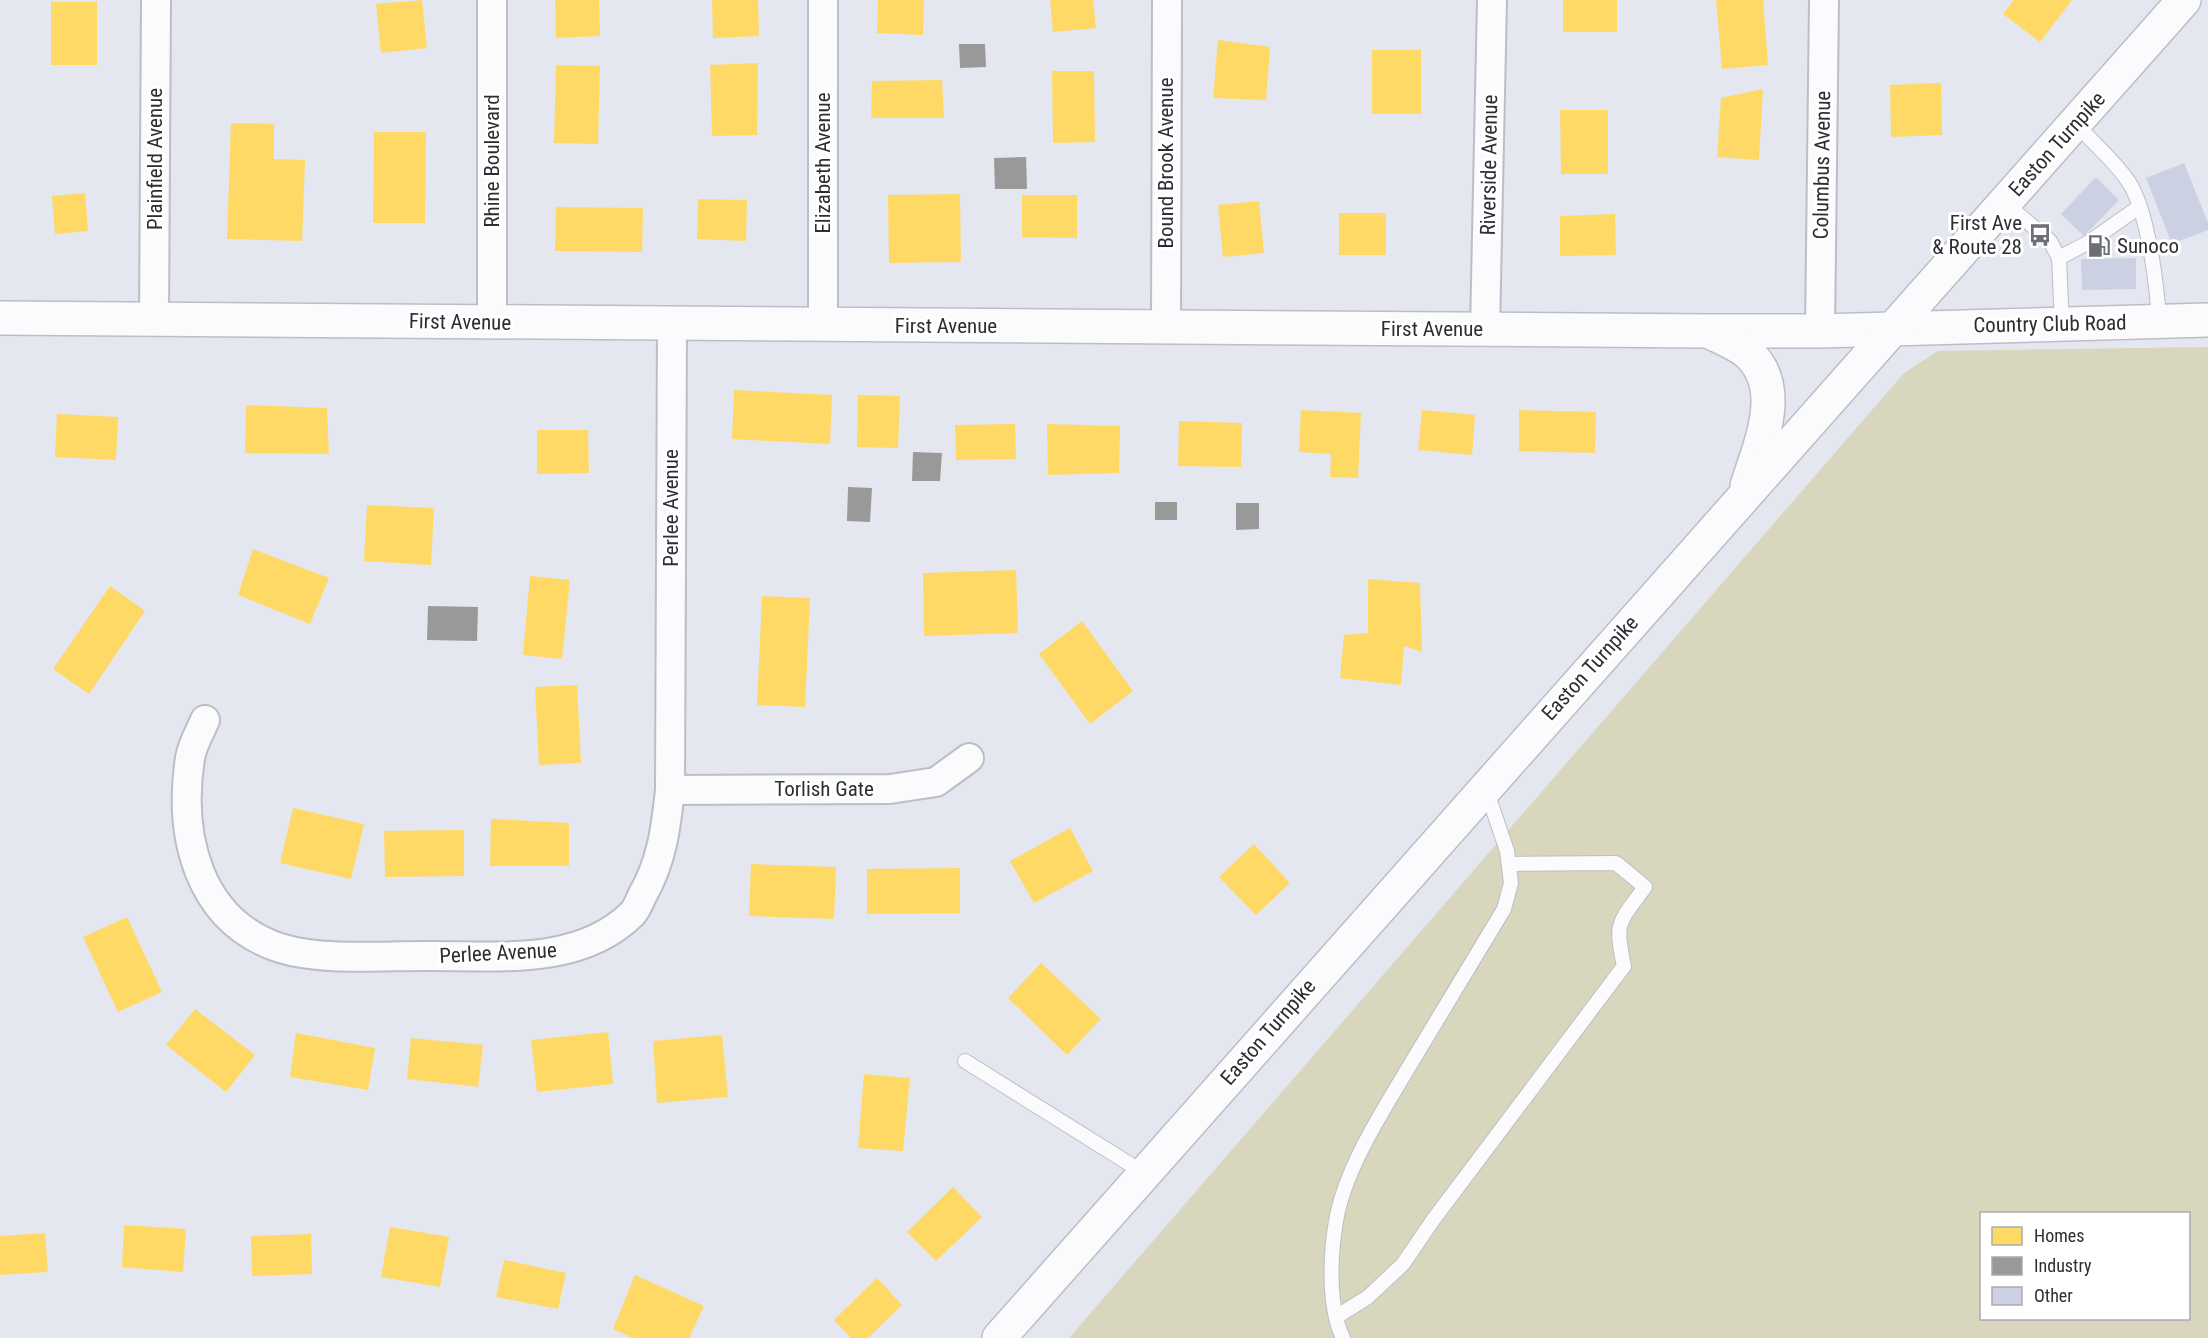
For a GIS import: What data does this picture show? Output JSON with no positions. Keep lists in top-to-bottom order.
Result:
{
  "streets": {
    "street": [
      "Easton Turnpike",
      "Plainfield Avenue",
      "Rhine Boulevard",
      "Elizabeth Avenue",
      "Bound Brook Avenue",
      "Riverside Avenue",
      "Columbus Avenue",
      "First Avenue",
      "Country Club Road",
      "Perlee Avenue",
      "Torlish Gate"
    ]
  },
  "crossings": [
    ["Easton Turnpike", "First Avenue"],
    ["Easton Turnpike", "Country Club Road"],
    ["Plainfield Avenue", "First Avenue"],
    ["Rhine Boulevard", "First Avenue"],
    ["Elizabeth Avenue", "First Avenue"],
    ["Bound Brook Avenue", "First Avenue"],
    ["Riverside Avenue", "First Avenue"],
    ["Columbus Avenue", "First Avenue"],
    ["First Avenue", "Country Club Road"],
    ["First Avenue", "Perlee Avenue"],
    ["Perlee Avenue", "Torlish Gate"]
  ],
  "places": {
    "bus stop": ["First Ave & Route 28"],
    "fuel station": ["Sunoco"]
  },
  "legend": ["Homes", "Industry", "Other"]
}
